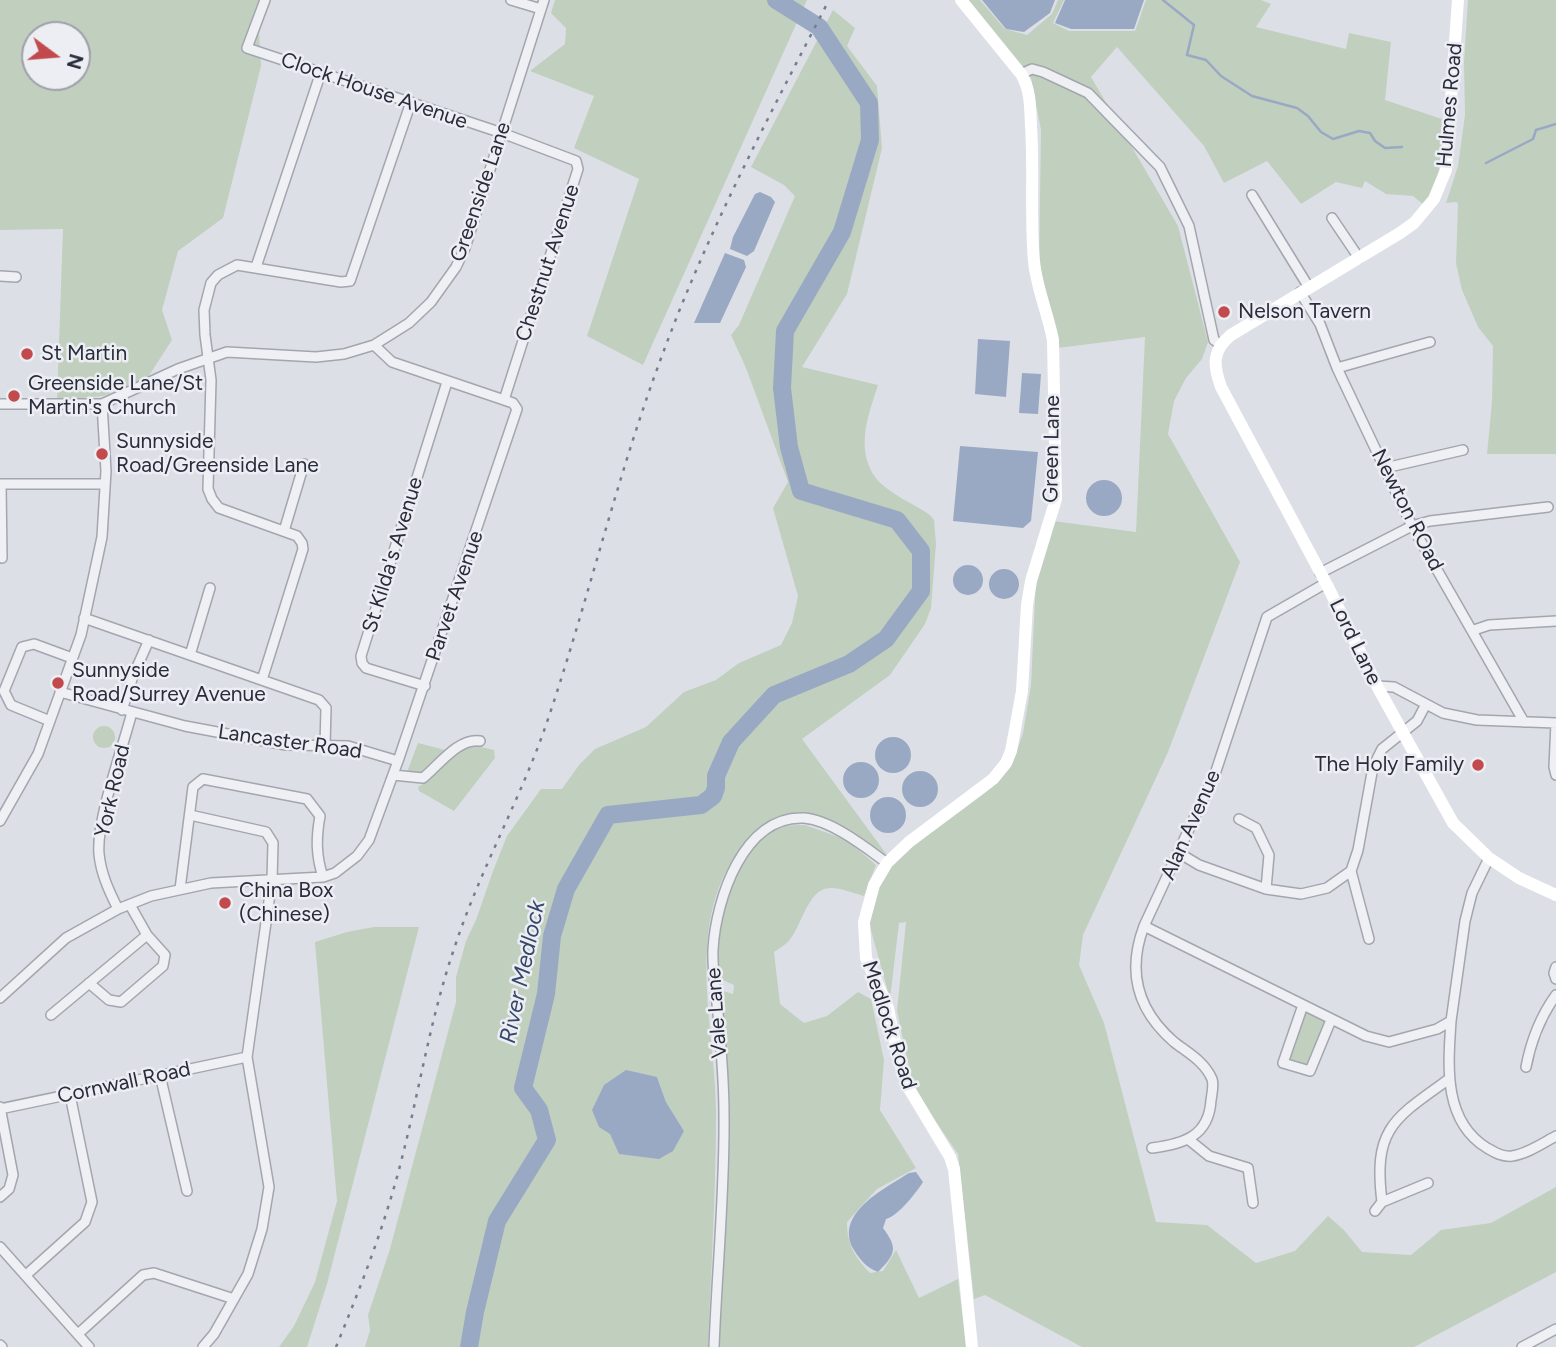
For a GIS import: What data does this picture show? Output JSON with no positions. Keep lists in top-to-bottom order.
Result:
{
  "streets": {
    "street": [
      "Clock House Avenue",
      "Hulmes Road",
      "Greenside Lane",
      "Chestnut Avenue",
      "Green Lane",
      "Newton ROad",
      "St Kilda's Avenue",
      "Parvet Avenue",
      "Lord Lane",
      "Lancaster Road",
      "York Road",
      "Alan Avenue",
      "Vale Lane",
      "Medlock Road",
      "Cornwall Road"
    ]
  },
  "crossings": [
    ["Clock House Avenue", "Greenside Lane"],
    ["Clock House Avenue", "Chestnut Avenue"],
    ["Hulmes Road", "Newton ROad"],
    ["Hulmes Road", "Lord Lane"],
    ["Greenside Lane", "Chestnut Avenue"],
    ["Chestnut Avenue", "Parvet Avenue"],
    ["Green Lane", "Vale Lane"],
    ["Green Lane", "Medlock Road"],
    ["Newton ROad", "Alan Avenue"],
    ["St Kilda's Avenue", "Parvet Avenue"],
    ["Parvet Avenue", "Lancaster Road"],
    ["Lord Lane", "Alan Avenue"],
    ["Lancaster Road", "York Road"],
    ["Vale Lane", "Medlock Road"]
  ],
  "water": ["River Medlock"],
  "places": [
    "Nelson Tavern",
    "St Martin",
    "Greenside Lane/St Martin's Church",
    "Sunnyside Road/Greenside Lane",
    "Sunnyside Road/Surrey Avenue",
    "The Holy Family",
    "China Box (Chinese)"
  ],
  "north": "right"
}
